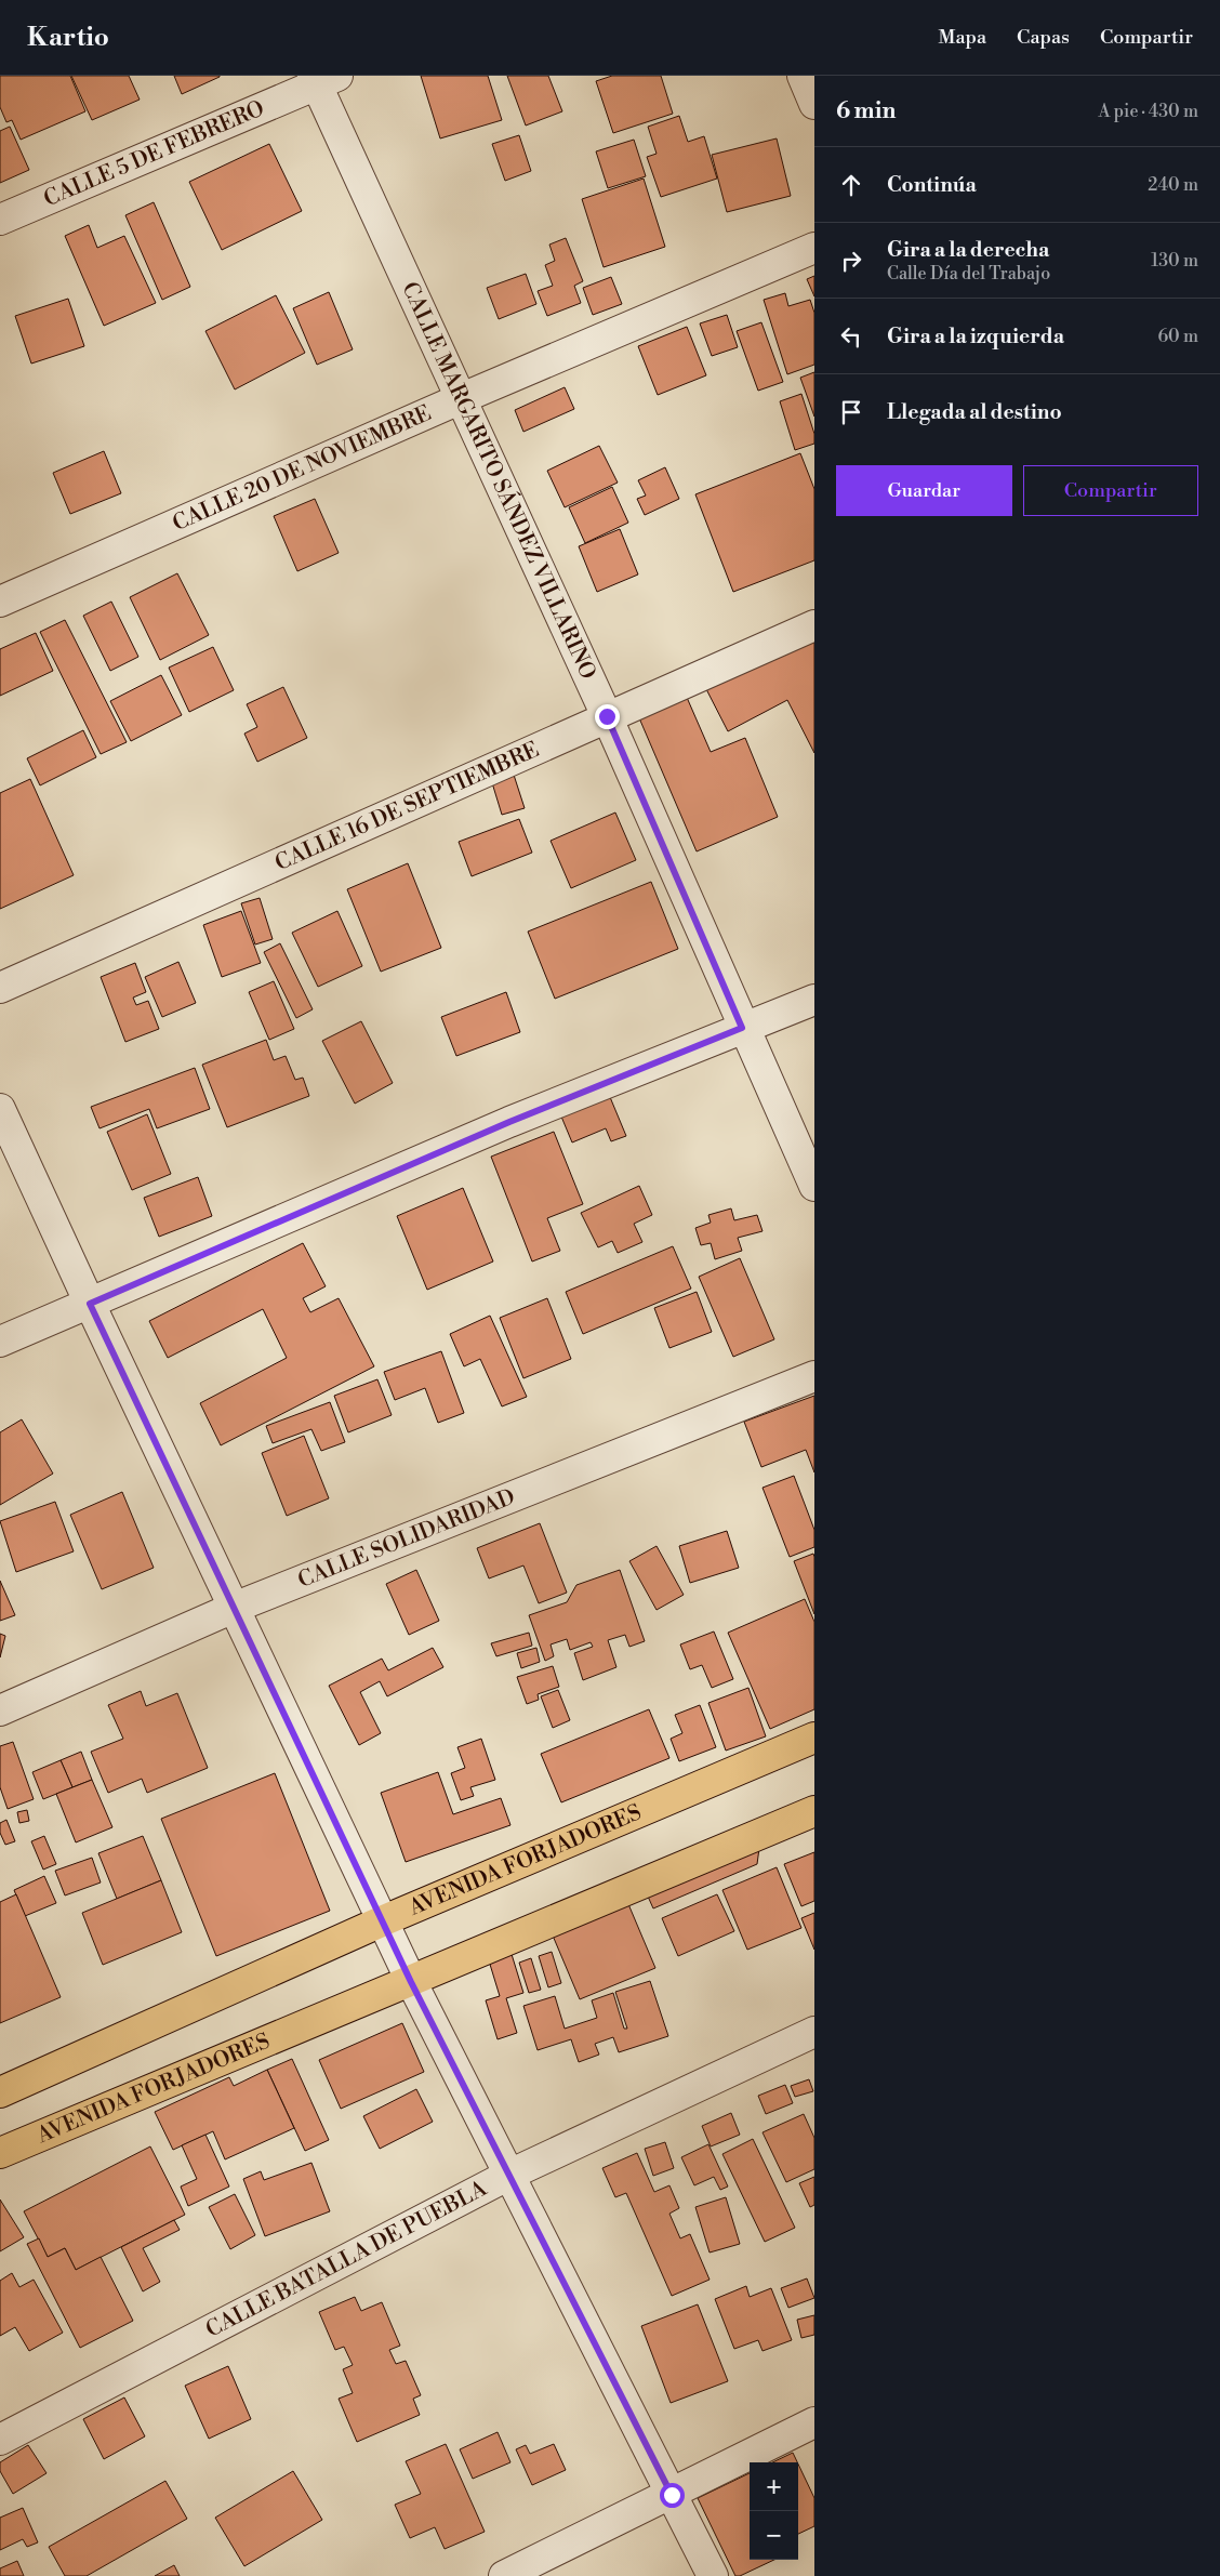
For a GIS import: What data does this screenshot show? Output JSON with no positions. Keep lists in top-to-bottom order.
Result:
{
  "streets": {
    "main road": ["AVENIDA FORJADORES"],
    "street": [
      "CALLE 5 DE FEBRERO",
      "CALLE 20 DE NOVIEMBRE",
      "CALLE MARGARITO SÁNDEZ VILLARINO",
      "CALLE 16 DE SEPTIEMBRE",
      "CALLE SOLIDARIDAD",
      "CALLE BATALLA DE PUEBLA"
    ]
  },
  "crossings": [
    ["CALLE 5 DE FEBRERO", "CALLE MARGARITO SÁNDEZ VILLARINO"],
    ["CALLE 20 DE NOVIEMBRE", "CALLE MARGARITO SÁNDEZ VILLARINO"],
    ["CALLE MARGARITO SÁNDEZ VILLARINO", "CALLE 16 DE SEPTIEMBRE"]
  ],
  "page": {
    "header": "Kartio",
    "nav": ["Mapa", "Capas", "Compartir"],
    "heading": ["6 min", "A pie · 430 m"],
    "list": [
      ["Continúa", "240 m"],
      ["Gira a la derecha", "Calle Día del Trabajo", "130 m"],
      ["Gira a la izquierda", "60 m"],
      "Llegada al destino"
    ],
    "buttons": ["Guardar", "Compartir"],
    "map_buttons": ["+", "−"]
  }
}
